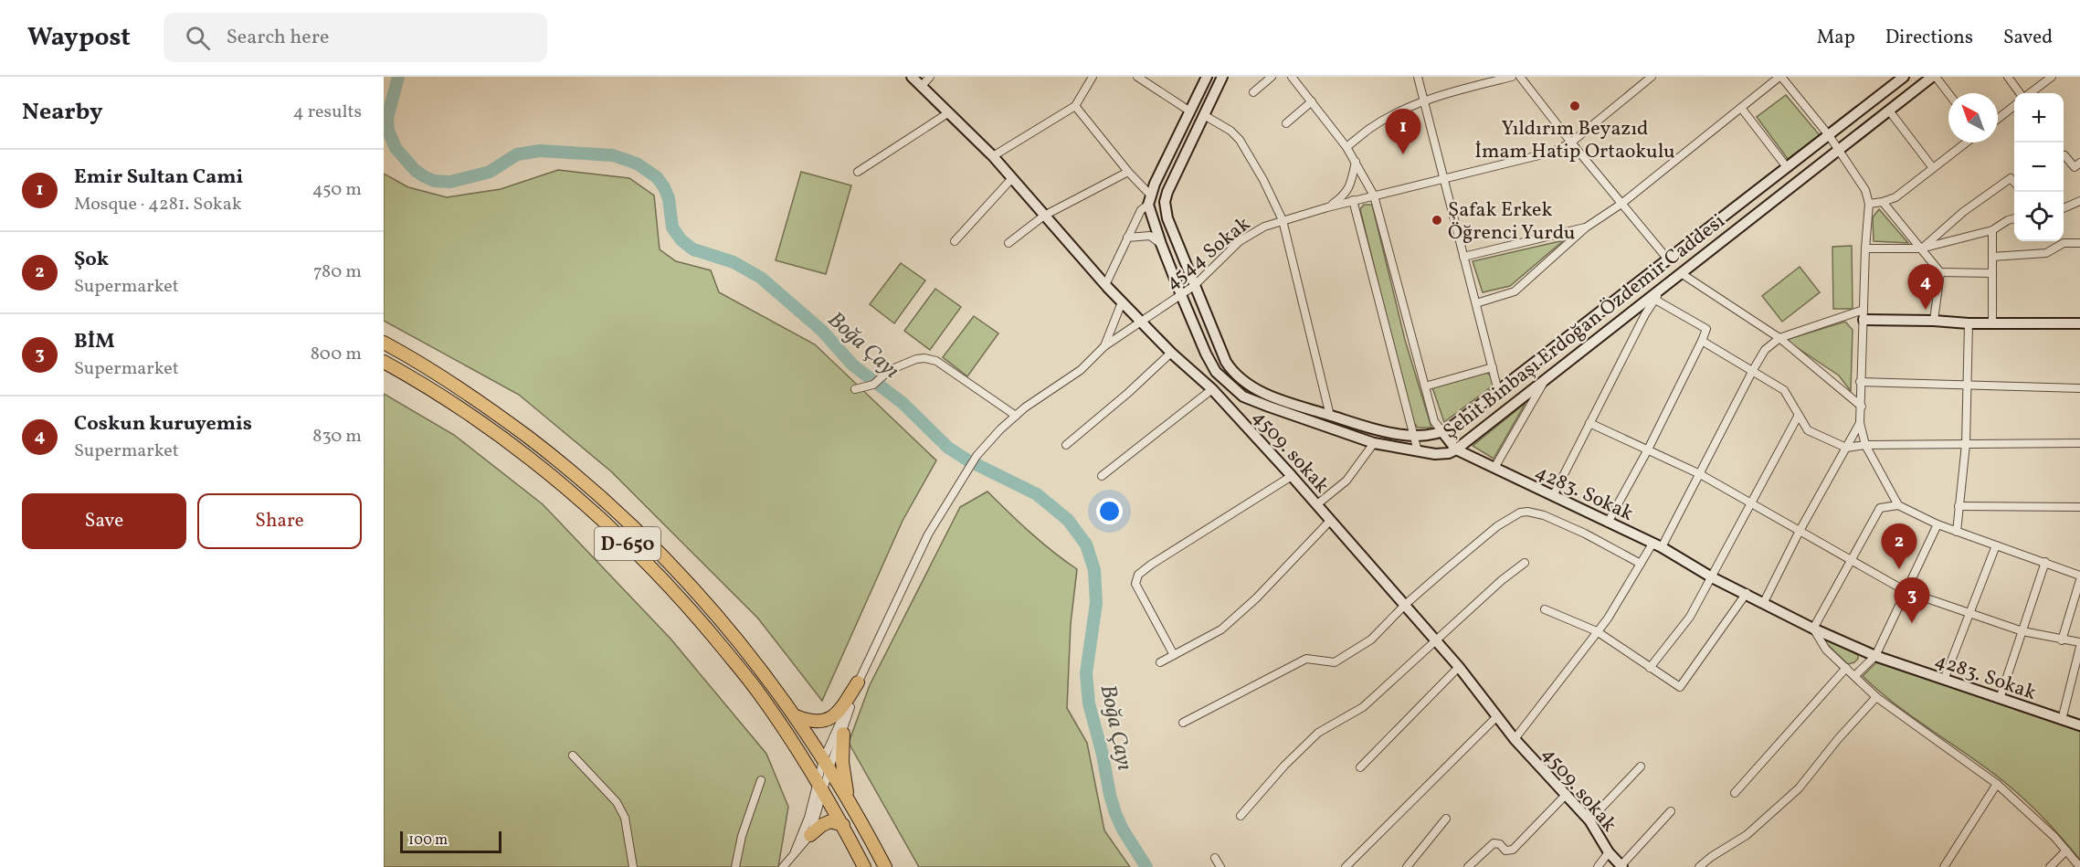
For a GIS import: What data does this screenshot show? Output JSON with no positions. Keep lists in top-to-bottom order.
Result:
{
  "streets": {
    "highway": ["D-650"],
    "main road": ["Şehit Binbaşı Erdoğan Özdemir Caddesi", "4509. sokak", "4283. Sokak"],
    "street": ["4544 Sokak"]
  },
  "crossings": [
    ["4544 Sokak", "Şehit Binbaşı Erdoğan Özdemir Caddesi"],
    ["4544 Sokak", "4509. sokak"],
    ["4544 Sokak", "4283. Sokak"],
    ["Şehit Binbaşı Erdoğan Özdemir Caddesi", "4283. Sokak"]
  ],
  "water": ["Boğa Çayı"],
  "places": ["Yıldırım Beyazıd İmam Hatip Ortaokulu", "Şafak Erkek Öğrenci Yurdu"],
  "scale_bar": "100 m",
  "north": "top left",
  "page": {
    "header": "Waypost",
    "search": "Search here",
    "nav": ["Map", "Directions", "Saved"],
    "heading": ["Nearby", "4 results"],
    "map_buttons": ["+", "−"],
    "pins": [
      "1",
      "4",
      "2",
      "3"
    ],
    "list": [
      {
        "mark": "1",
        "name": "Emir Sultan Cami",
        "note": "Mosque · 4281. Sokak",
        "value": "450 m"
      },
      {
        "mark": "2",
        "name": "Şok",
        "note": "Supermarket",
        "value": "780 m"
      },
      {
        "mark": "3",
        "name": "BİM",
        "note": "Supermarket",
        "value": "800 m"
      },
      {
        "mark": "4",
        "name": "Coskun kuruyemis",
        "note": "Supermarket",
        "value": "830 m"
      }
    ],
    "buttons": ["Save", "Share"],
    "scale": "100 m"
  }
}
